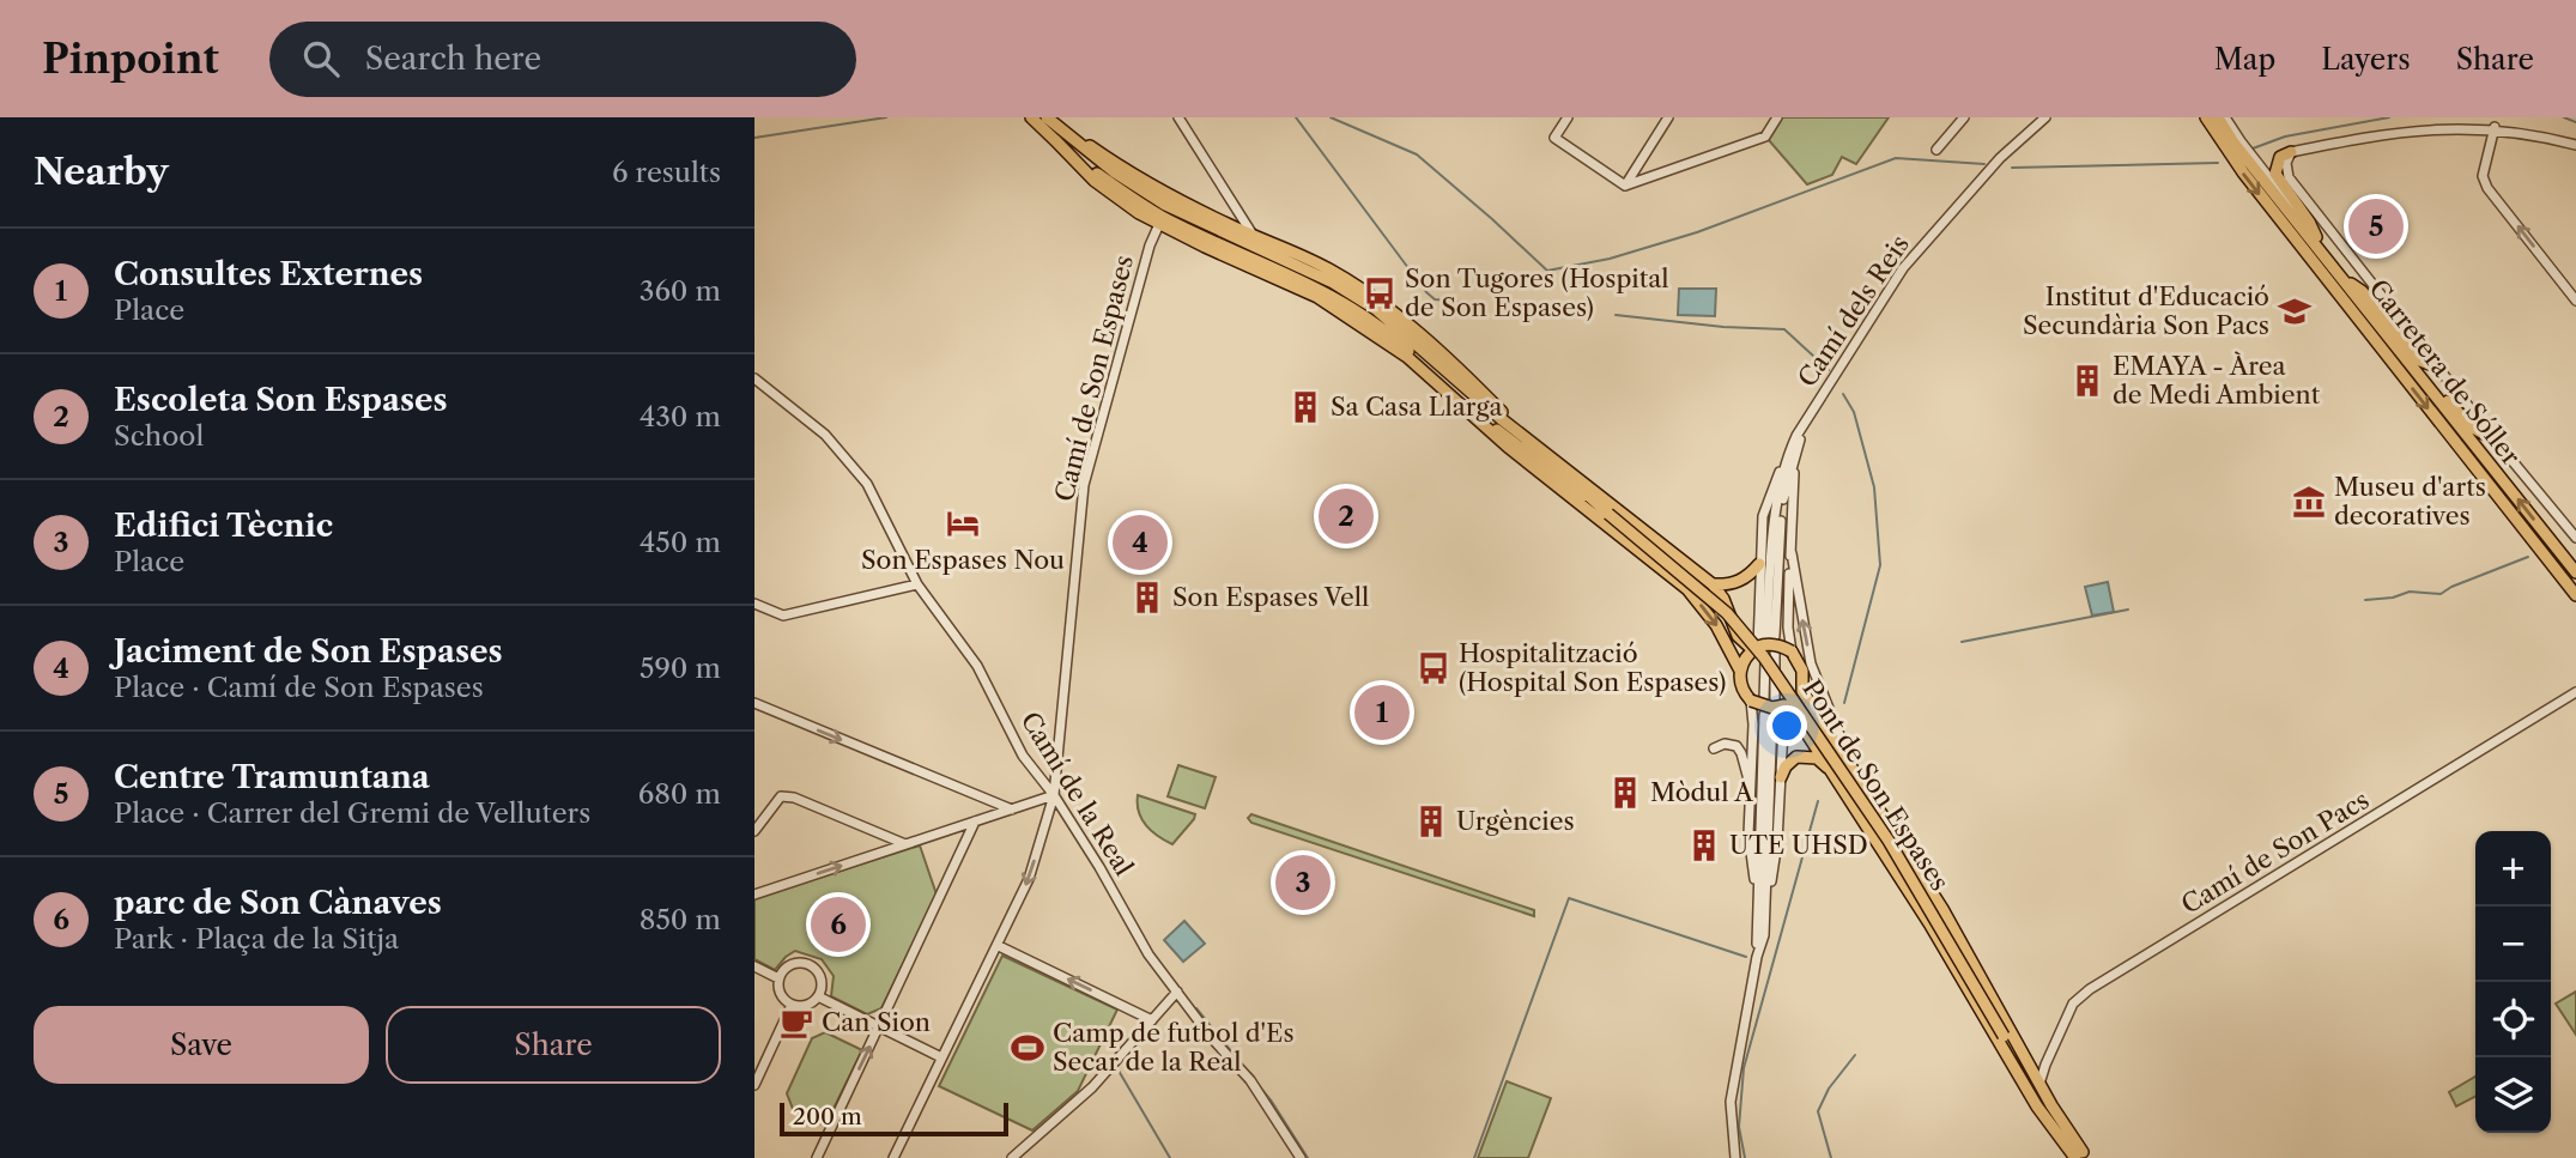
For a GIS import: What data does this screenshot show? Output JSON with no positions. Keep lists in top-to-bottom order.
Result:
{
  "streets": {
    "main road": ["Carretera de Sóller", "Pont de Son Espases"],
    "street": [
      "Camí dels Reis",
      "Camí de Son Espases",
      "Camí de la Real",
      "Camí de Son Pacs"
    ]
  },
  "crossings": [
    ["Camí de Son Espases", "Camí de la Real"]
  ],
  "places": {
    "bus stop": ["Son Tugores (Hospital de Son Espases)", "Hospitalització (Hospital Son Espases)"],
    "school or university": ["Institut d'Educació Secundària Son Pacs"],
    "building": [
      "EMAYA - Àrea de Medi Ambient",
      "Sa Casa Llarga",
      "Son Espases Vell",
      "Mòdul A",
      "Urgències",
      "UTE UHSD"
    ],
    "museum": ["Museu d'arts decoratives"],
    "hotel": ["Son Espases Nou"],
    "cafe": ["Can Sion"],
    "sports": ["Camp de futbol d'Es Secar de la Real"]
  },
  "scale_bar": "200 m",
  "page": {
    "header": "Pinpoint",
    "search": "Search here",
    "nav": ["Map", "Layers", "Share"],
    "heading": ["Nearby", "6 results"],
    "pins": [
      "5",
      "2",
      "4",
      "1",
      "3",
      "6"
    ],
    "list": [
      {
        "mark": "1",
        "name": "Consultes Externes",
        "note": "Place",
        "value": "360 m"
      },
      {
        "mark": "2",
        "name": "Escoleta Son Espases",
        "note": "School",
        "value": "430 m"
      },
      {
        "mark": "3",
        "name": "Edifici Tècnic",
        "note": "Place",
        "value": "450 m"
      },
      {
        "mark": "4",
        "name": "Jaciment de Son Espases",
        "note": "Place · Camí de Son Espases",
        "value": "590 m"
      },
      {
        "mark": "5",
        "name": "Centre Tramuntana",
        "note": "Place · Carrer del Gremi de Velluters",
        "value": "680 m"
      },
      {
        "mark": "6",
        "name": "parc de Son Cànaves",
        "note": "Park · Plaça de la Sitja",
        "value": "850 m"
      }
    ],
    "map_buttons": ["+", "−"],
    "buttons": ["Save", "Share"],
    "scale": "200 m"
  }
}
